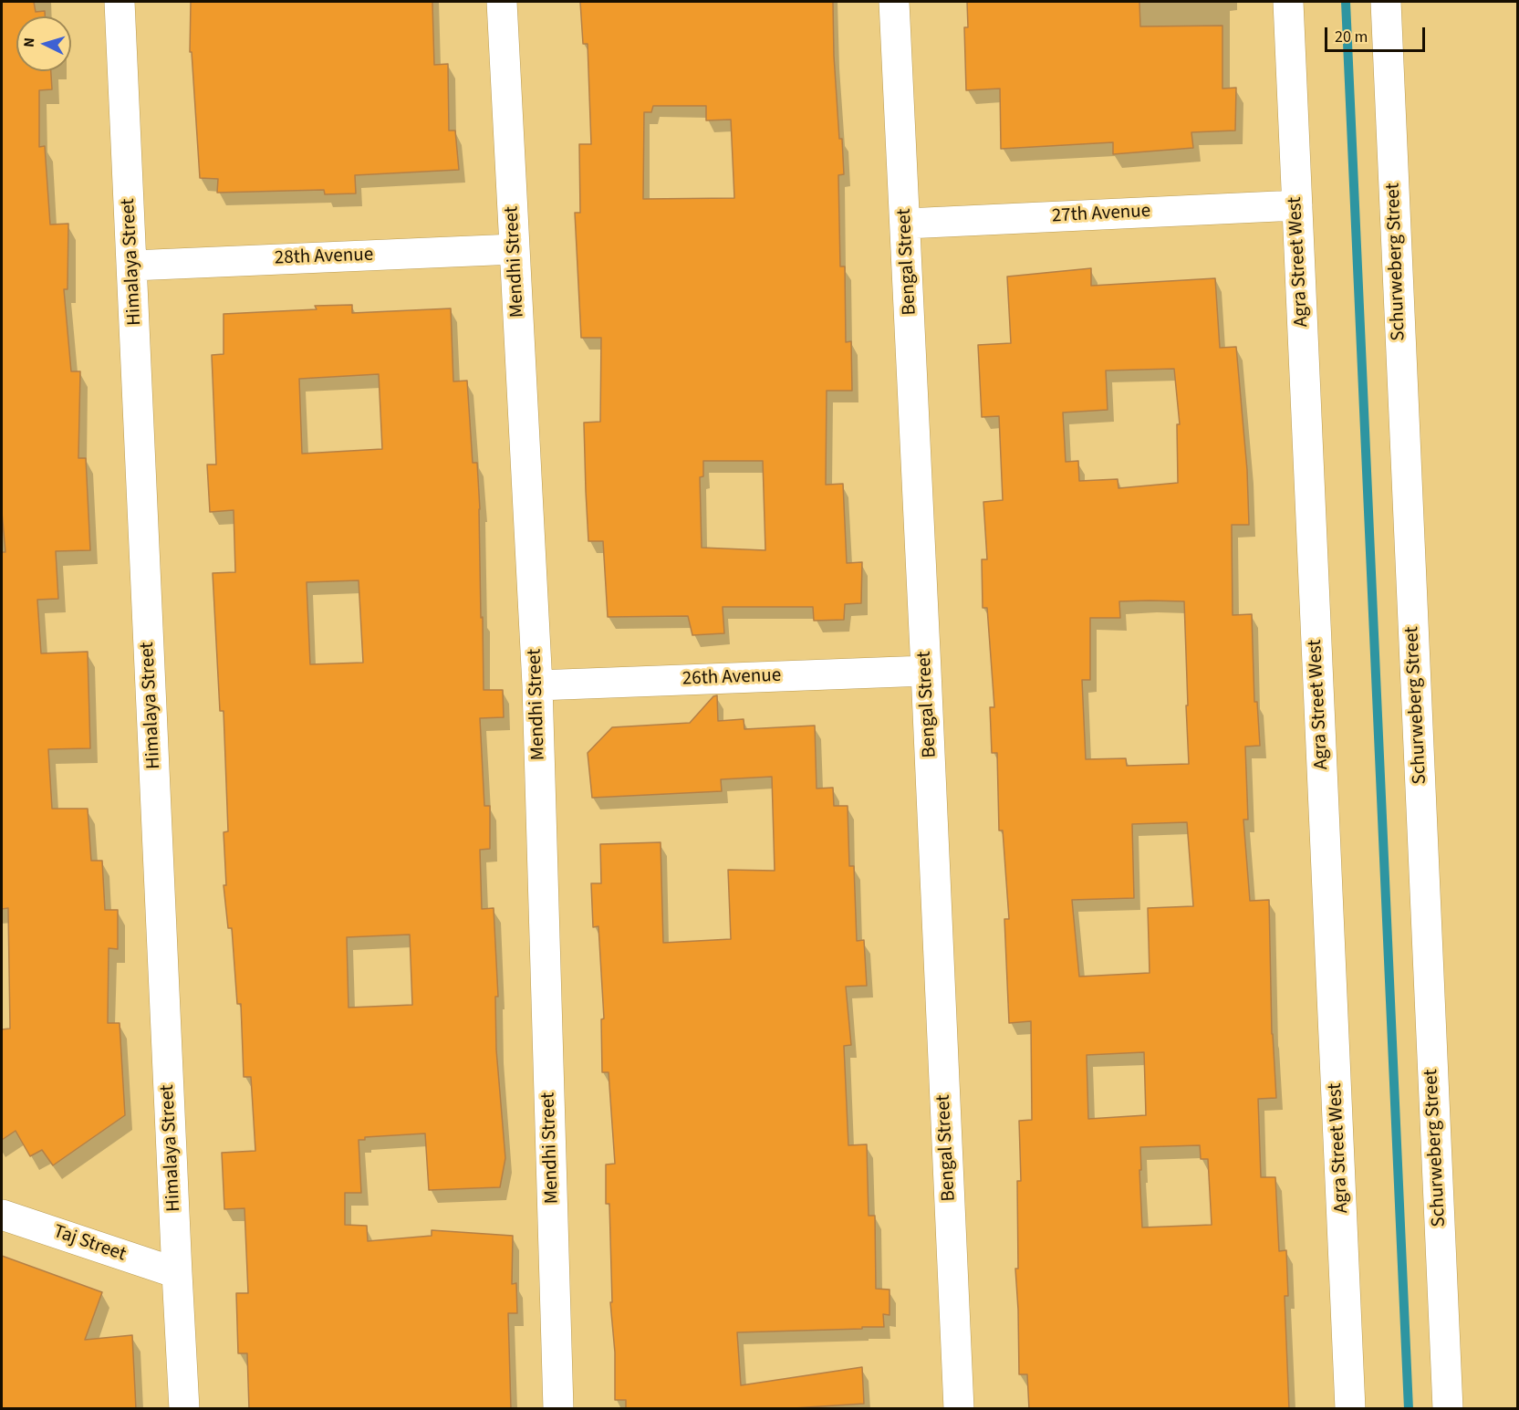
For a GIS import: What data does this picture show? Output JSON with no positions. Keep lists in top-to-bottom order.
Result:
{
  "streets": {
    "street": [
      "27th Avenue",
      "28th Avenue",
      "Himalaya Street",
      "Mendhi Street",
      "Bengal Street",
      "Agra Street West",
      "Schurweberg Street",
      "26th Avenue",
      "Taj Street"
    ]
  },
  "crossings": [
    ["27th Avenue", "Bengal Street"],
    ["27th Avenue", "Agra Street West"],
    ["28th Avenue", "Himalaya Street"],
    ["28th Avenue", "Mendhi Street"],
    ["Himalaya Street", "Taj Street"],
    ["Mendhi Street", "26th Avenue"],
    ["Bengal Street", "26th Avenue"]
  ],
  "scale_bar": "20 m",
  "north": "left"
}
